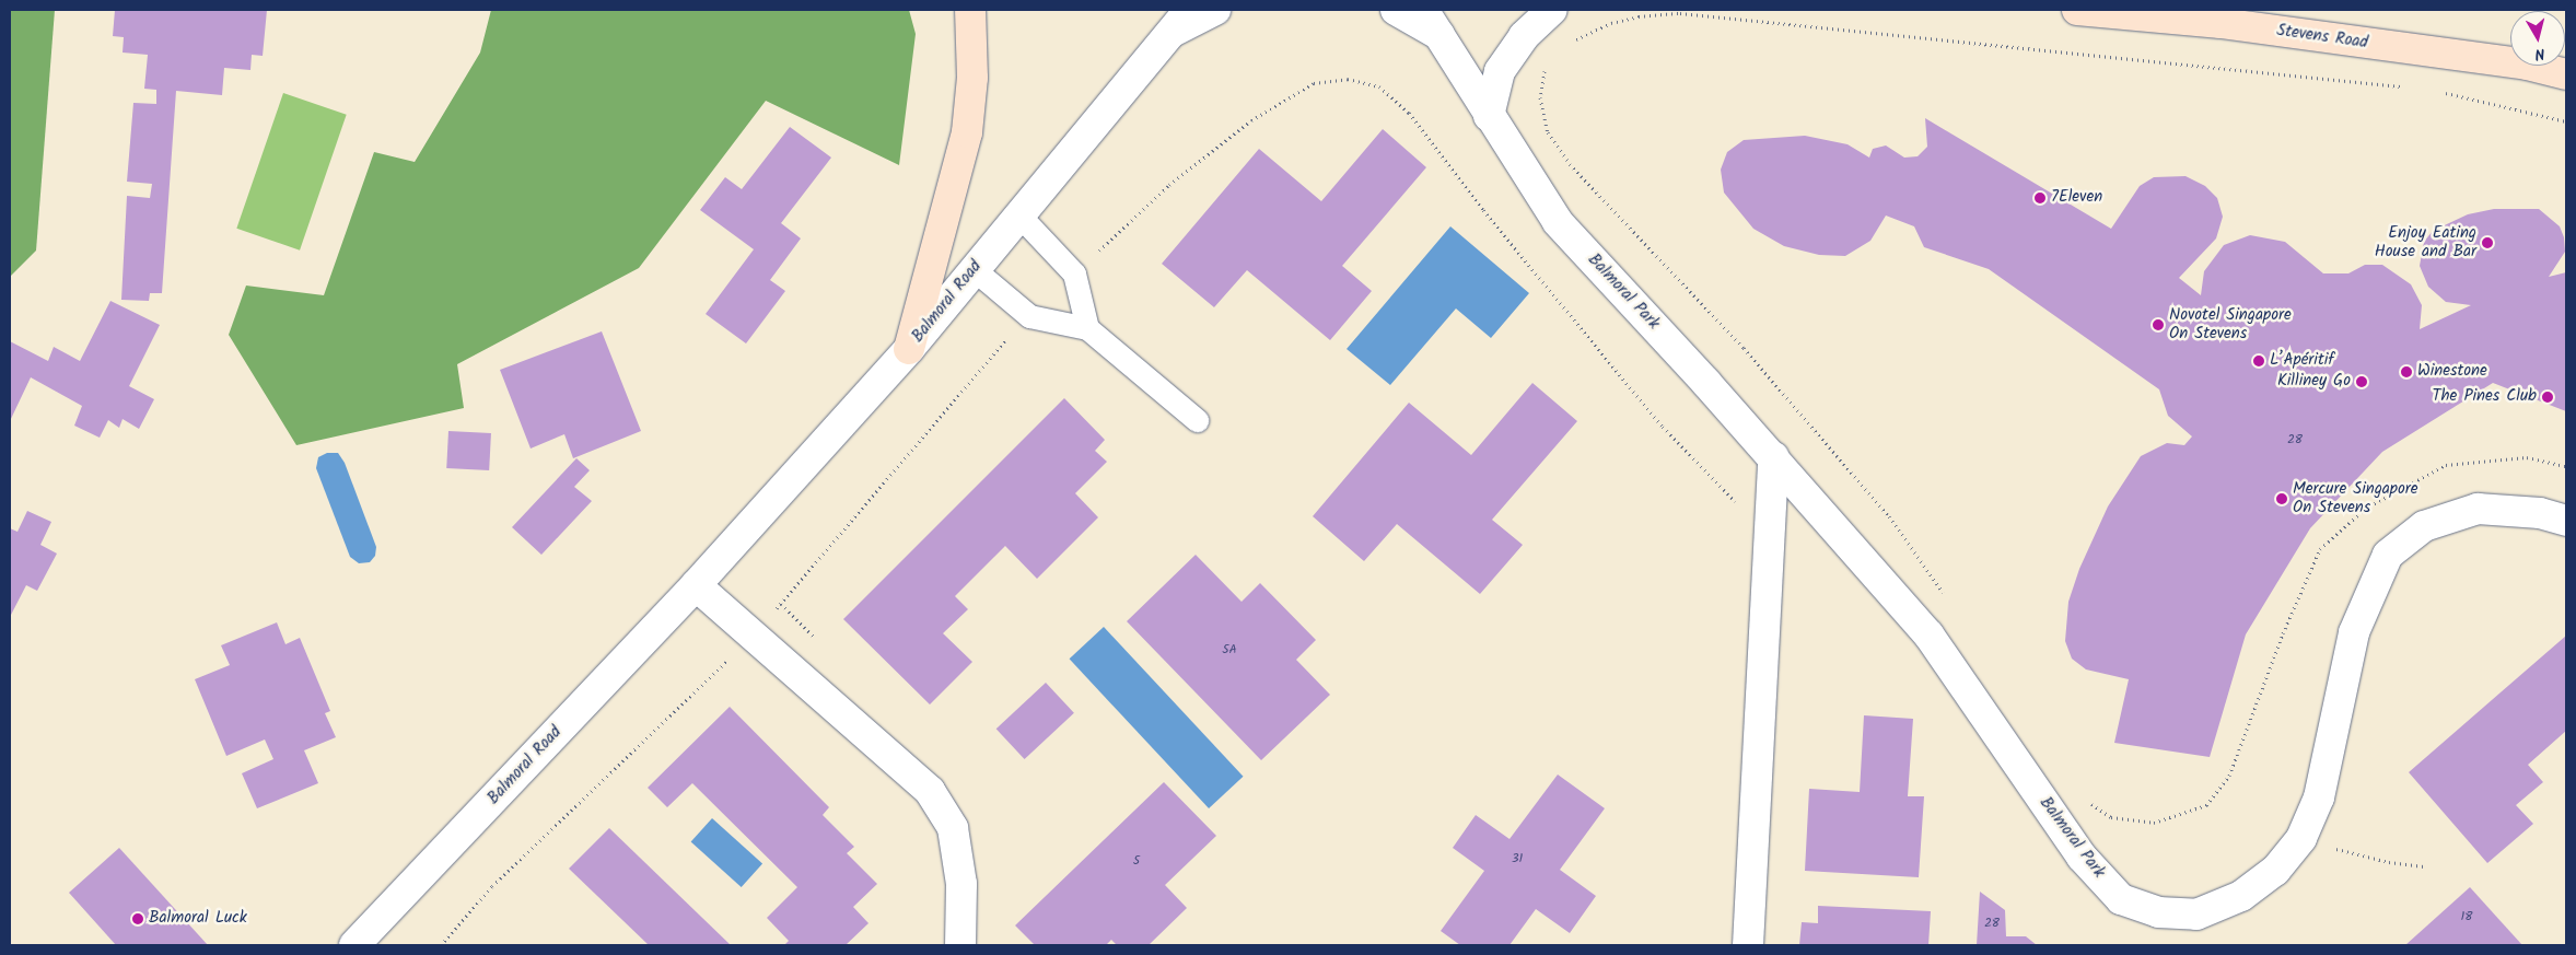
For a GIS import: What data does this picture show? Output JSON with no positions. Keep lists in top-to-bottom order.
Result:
{
  "streets": {
    "main road": ["Stevens Road"],
    "street": ["Balmoral Park", "Balmoral Road"]
  },
  "places": [
    "7Eleven",
    "Enjoy Eating House and Bar",
    "Novotel Singapore On Stevens",
    "L’Apéritif",
    "Winestone",
    "Killiney Go",
    "The Pines Club",
    "Mercure Singapore On Stevens",
    "Balmoral Luck"
  ],
  "house_numbers": [
    "28",
    "5A",
    "31",
    "5",
    "18",
    "28"
  ],
  "north": "bottom"
}
